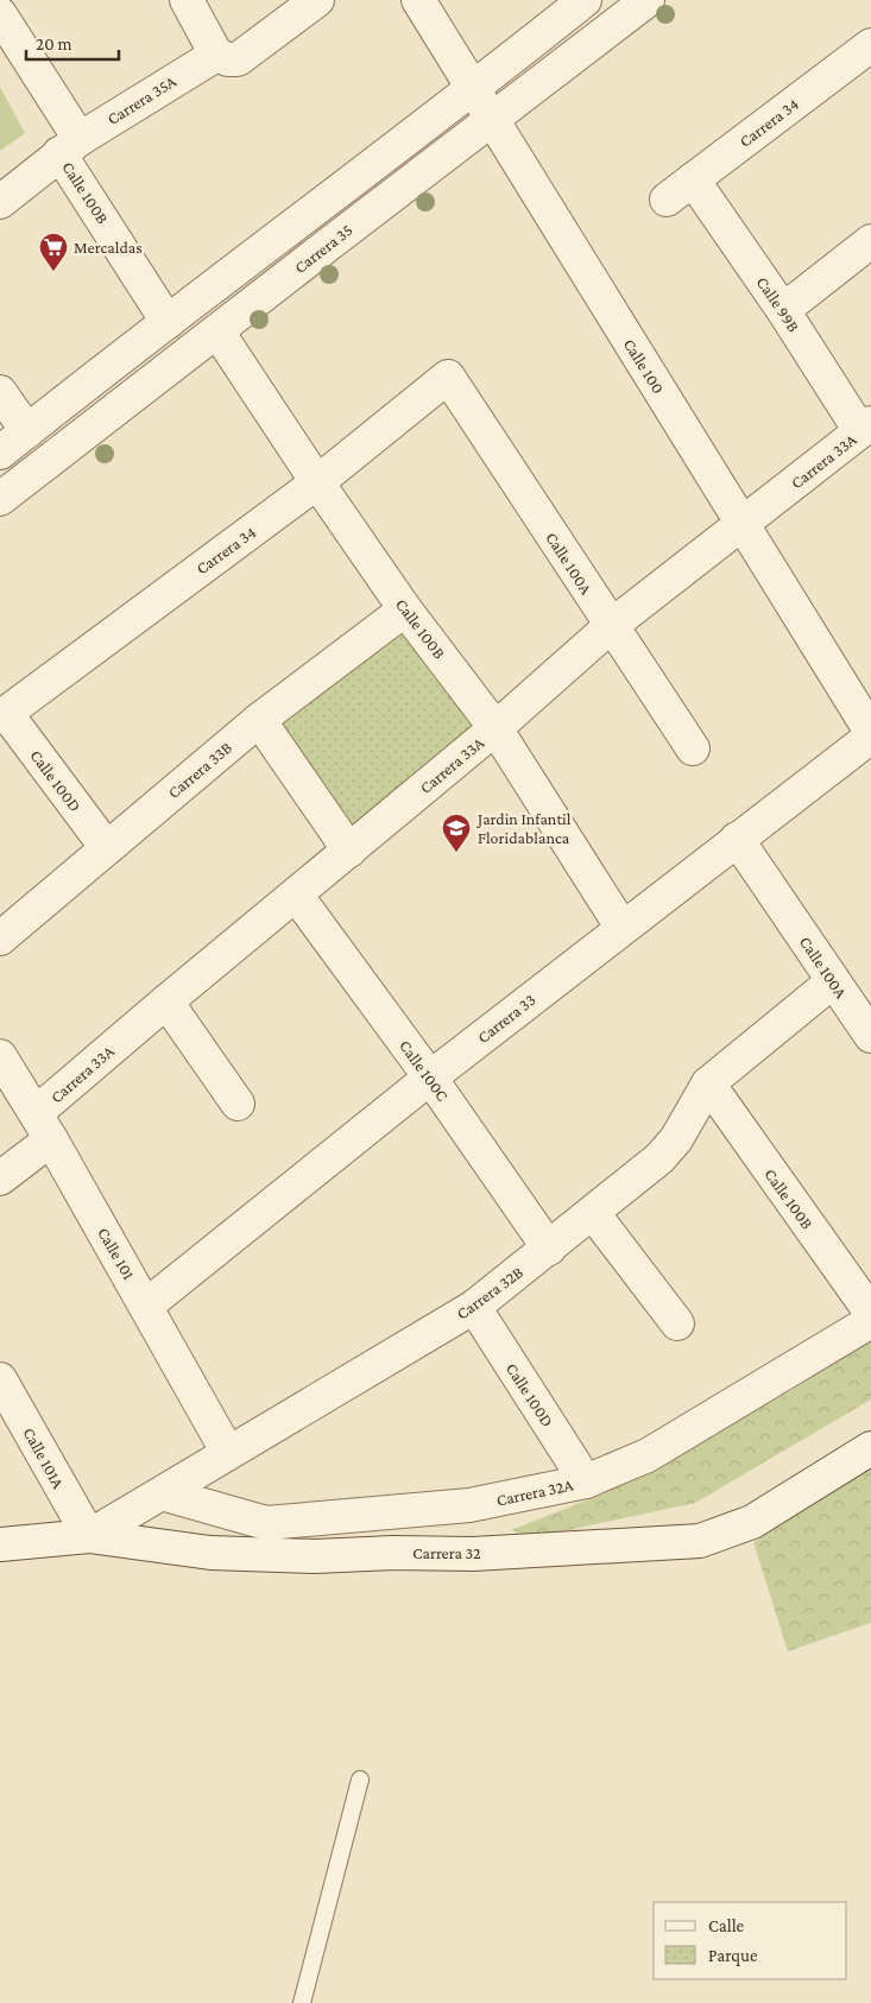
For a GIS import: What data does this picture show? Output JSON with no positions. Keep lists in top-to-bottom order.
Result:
{
  "streets": {
    "street": [
      "Carrera 35A",
      "Carrera 34",
      "Calle 100B",
      "Carrera 35",
      "Calle 99B",
      "Calle 100",
      "Carrera 33A",
      "Calle 100A",
      "Carrera 33B",
      "Calle 100D",
      "Carrera 33",
      "Calle 100C",
      "Calle 101",
      "Carrera 32B",
      "Calle 101A",
      "Carrera 32A",
      "Carrera 32"
    ]
  },
  "crossings": [
    ["Carrera 35A", "Calle 100B"],
    ["Carrera 34", "Calle 100B"],
    ["Carrera 34", "Calle 99B"],
    ["Carrera 34", "Calle 100A"],
    ["Carrera 34", "Calle 100D"],
    ["Calle 100B", "Carrera 35"],
    ["Calle 100B", "Carrera 33A"],
    ["Calle 100B", "Carrera 33B"],
    ["Calle 100B", "Carrera 33"],
    ["Calle 100B", "Carrera 32B"],
    ["Carrera 35", "Calle 100"],
    ["Calle 99B", "Carrera 33A"],
    ["Calle 100", "Carrera 33A"],
    ["Calle 100", "Carrera 33"],
    ["Carrera 33A", "Calle 100A"],
    ["Carrera 33A", "Calle 100C"],
    ["Carrera 33A", "Calle 101"],
    ["Calle 100A", "Carrera 33"],
    ["Calle 100A", "Carrera 32B"],
    ["Carrera 33B", "Calle 100D"],
    ["Calle 100D", "Carrera 32B"],
    ["Calle 100D", "Carrera 32A"],
    ["Carrera 33", "Calle 100C"],
    ["Carrera 33", "Calle 101"],
    ["Calle 100C", "Carrera 32B"],
    ["Calle 101", "Carrera 32B"],
    ["Carrera 32B", "Calle 101A"],
    ["Carrera 32B", "Carrera 32A"],
    ["Carrera 32B", "Carrera 32"],
    ["Calle 101A", "Carrera 32"]
  ],
  "places": {
    "supermarket": ["Mercaldas"],
    "school or university": ["Jardin Infantil Floridablanca"]
  },
  "legend": ["Calle", "Parque"],
  "scale_bar": "20 m"
}
